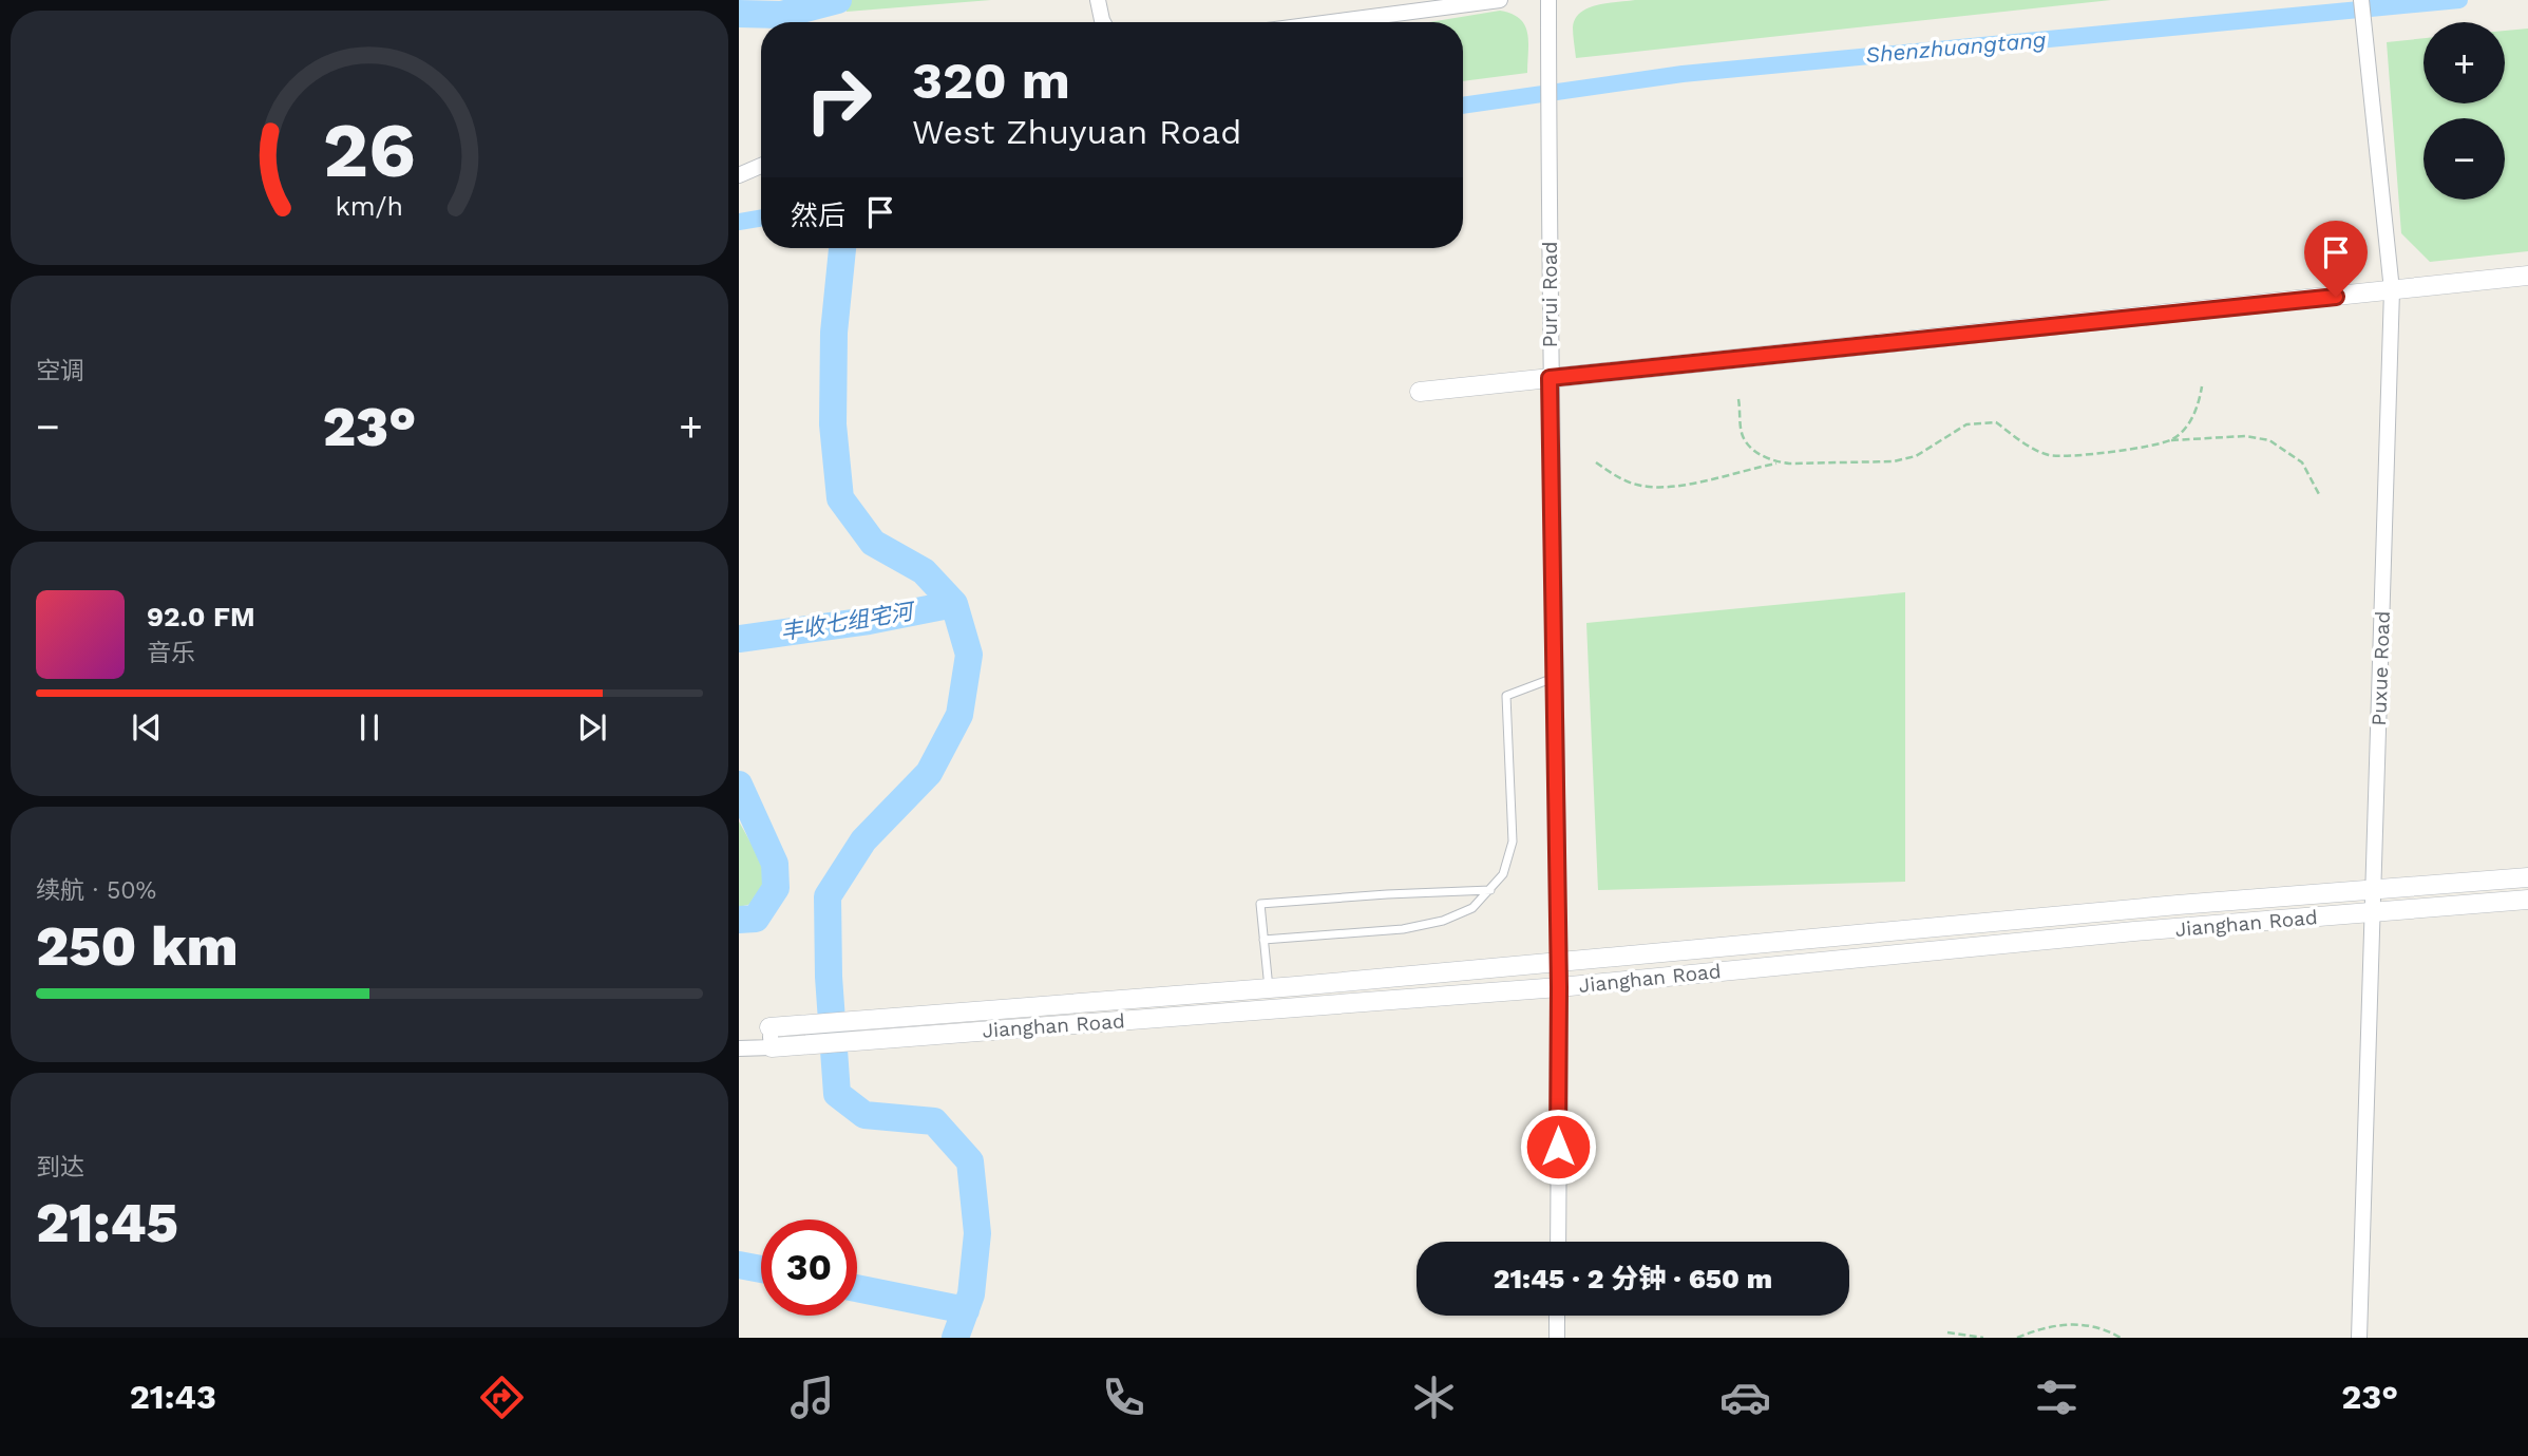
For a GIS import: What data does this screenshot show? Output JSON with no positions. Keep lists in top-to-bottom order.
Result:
{
  "streets": {
    "street": ["Purui Road", "Puxue Road", "Jianghan Road"]
  },
  "crossings": [
    ["Purui Road", "Jianghan Road"],
    ["Puxue Road", "Jianghan Road"]
  ],
  "water": ["Shenzhuangtang", "丰收七组宅河"],
  "page": {
    "map_buttons": ["+", "−"],
    "turn": ["320 m", "West Zhuyuan Road"],
    "then": "然后",
    "tile": [
      "空调",
      ["续航 · 50%", "250 km"],
      ["到达", "21:45"]
    ],
    "heat": ["−", "23°", "+"],
    "song": ["92.0 FM", "音乐"],
    "limit": "30",
    "trip": "21:45 · 2 分钟 · 650 m",
    "tabs": ["21:43", "23°"],
    "gauge": ["26", "km/h"]
  }
}
